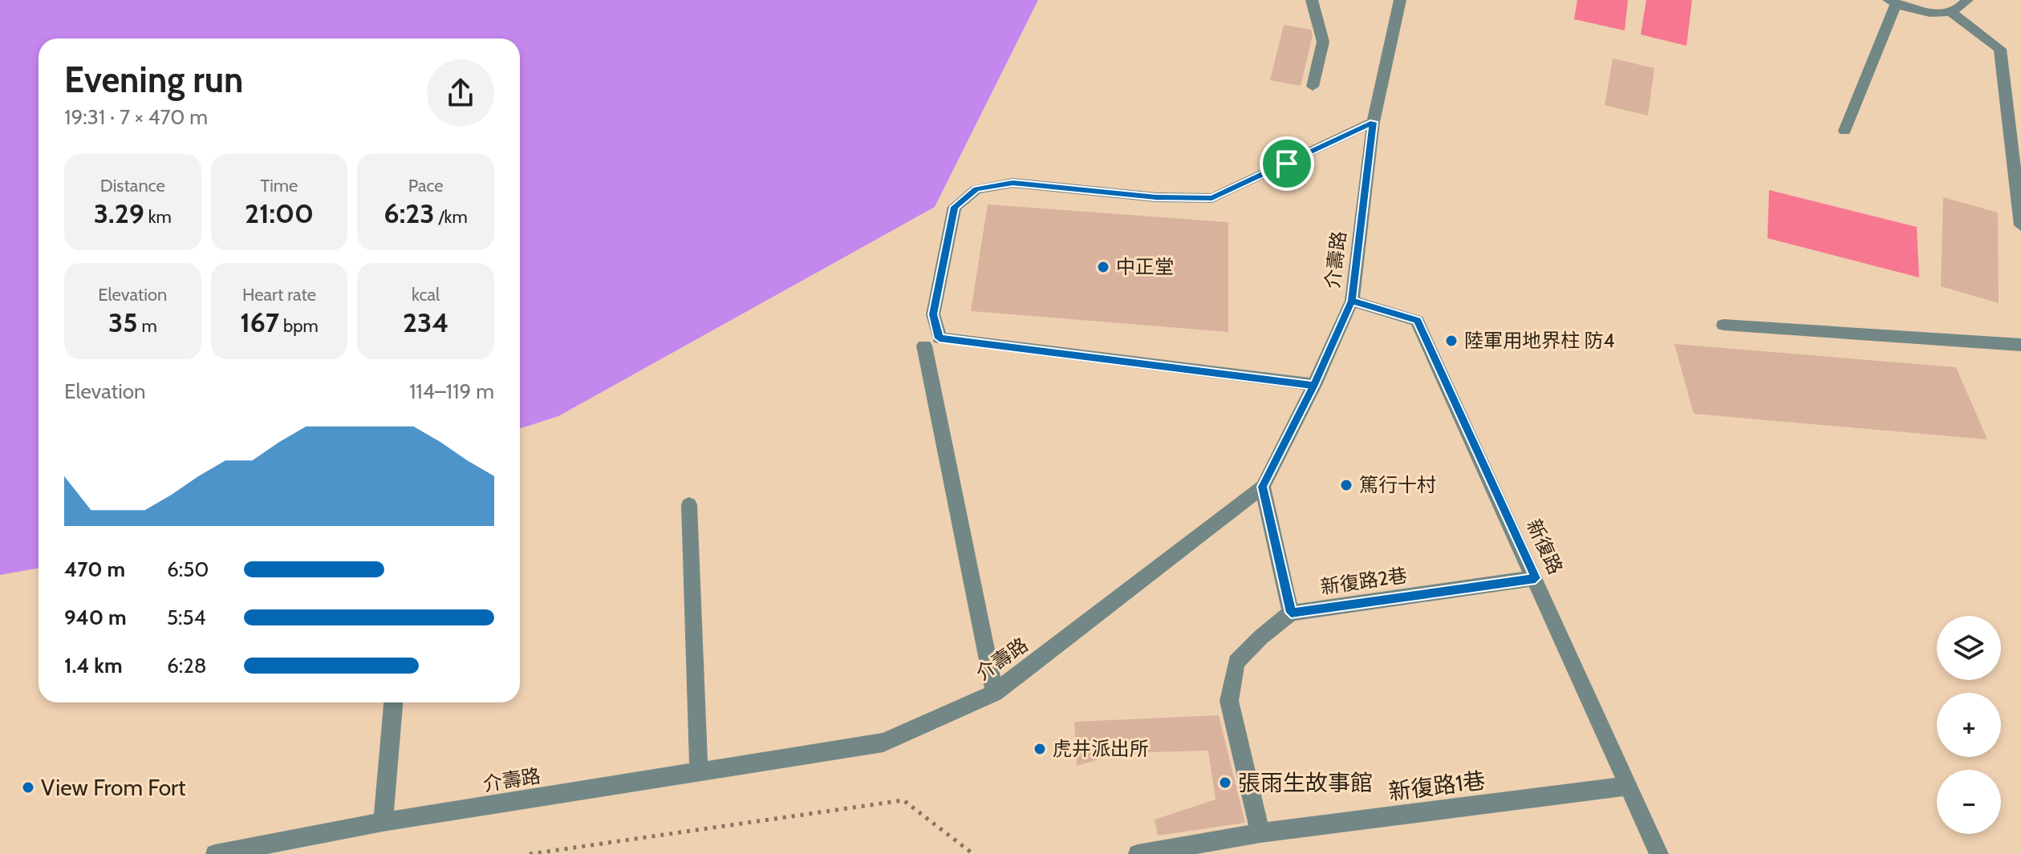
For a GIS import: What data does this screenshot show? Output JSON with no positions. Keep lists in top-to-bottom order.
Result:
{
  "streets": {
    "street": [
      "介壽路",
      "新復路",
      "新復路2巷",
      "新復路1巷"
    ]
  },
  "crossings": [
    ["介壽路", "新復路"],
    ["新復路", "新復路2巷"],
    ["新復路", "新復路1巷"]
  ],
  "places": [
    "中正堂",
    "陸軍用地界柱 防4",
    "篤行十村",
    "虎井派出所",
    "張雨生故事館",
    "View From Fort"
  ],
  "page": {
    "heading": ["Evening run", "19:31 · 7 × 470 m"],
    "stats": [
      ["Distance", "3.29 km"],
      ["Time", "21:00"],
      ["Pace", "6:23 /km"],
      ["Elevation", "35 m"],
      ["Heart rate", "167 bpm"],
      ["kcal", "234"]
    ],
    "chart": ["Elevation", "114–119 m"],
    "list": [
      {
        "name": "470 m",
        "note": "6:50"
      },
      {
        "name": "940 m",
        "note": "5:54"
      },
      {
        "name": "1.4 km",
        "note": "6:28"
      }
    ],
    "map_buttons": ["+", "−"]
  }
}
